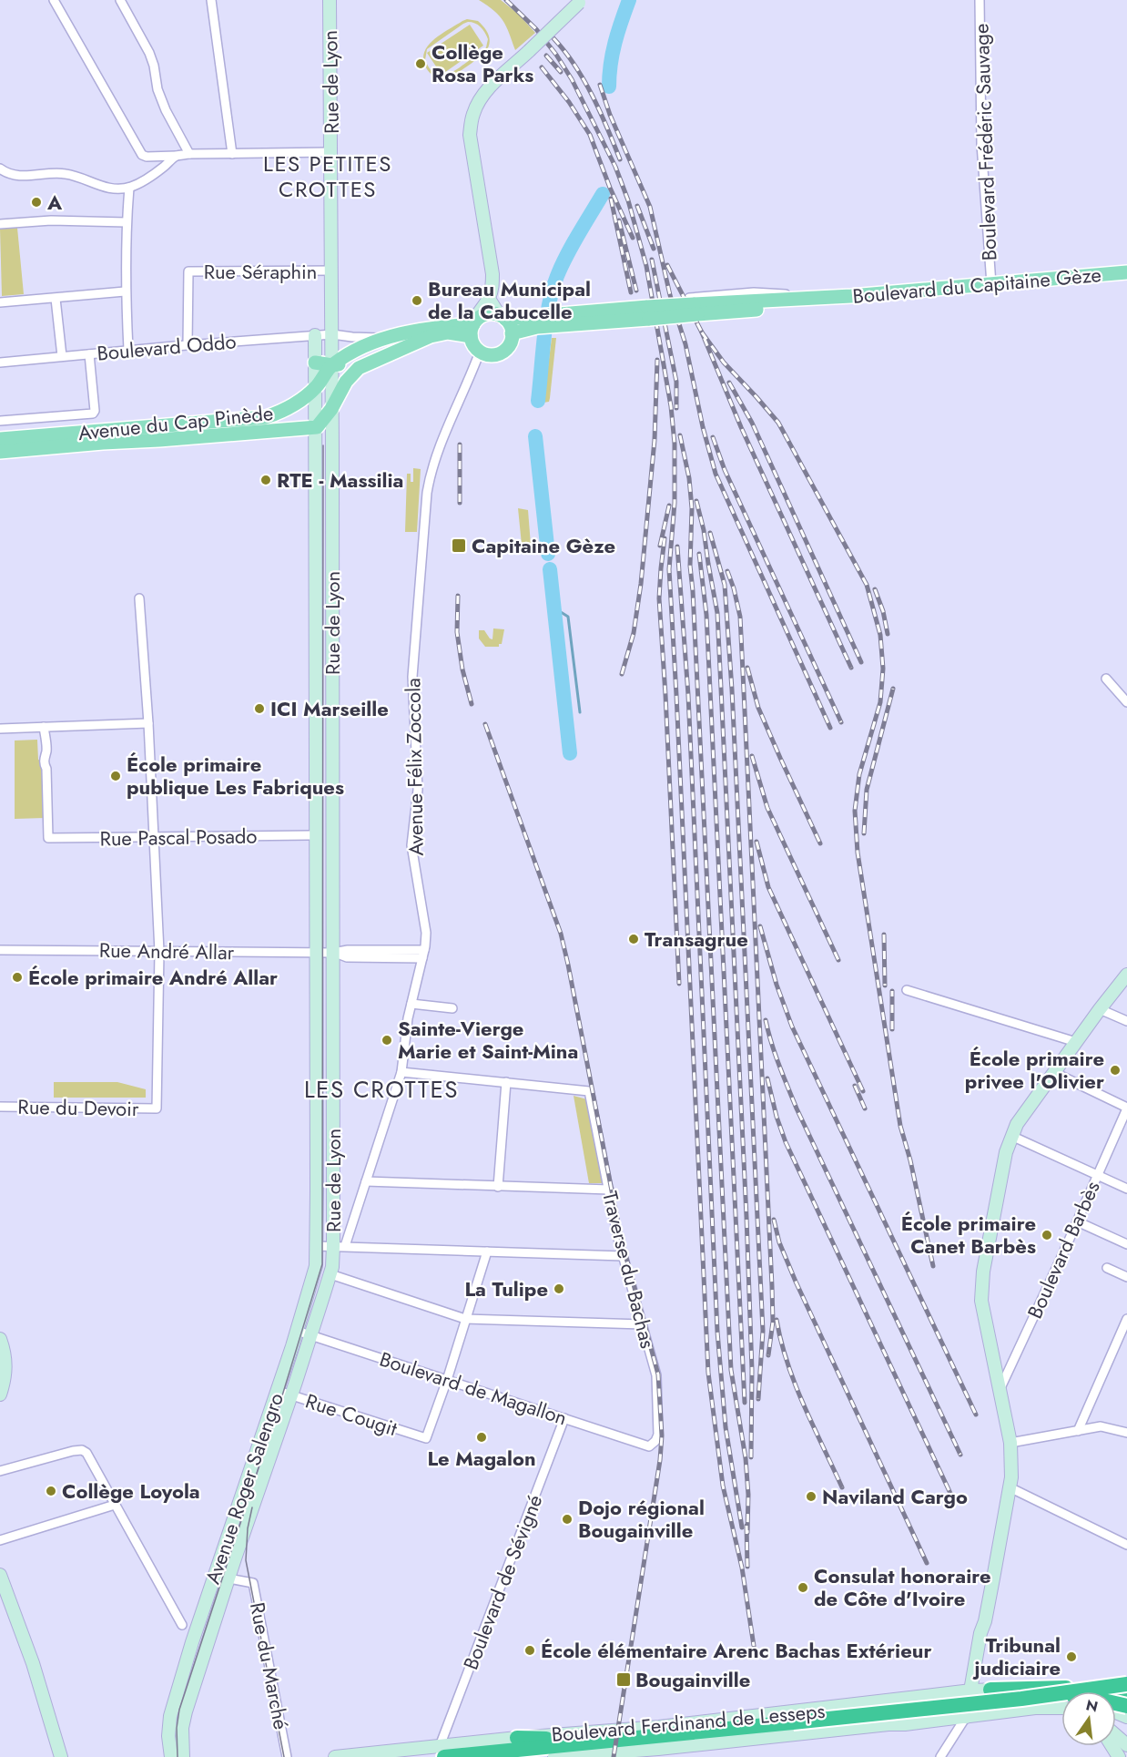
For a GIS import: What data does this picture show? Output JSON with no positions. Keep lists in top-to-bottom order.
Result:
{
  "streets": {
    "main road": ["Boulevard du Capitaine Gèze", "Avenue du Cap Pinède"],
    "street": [
      "Rue de Lyon",
      "Boulevard Frédéric Sauvage",
      "Rue Séraphin",
      "Boulevard Oddo",
      "Avenue Félix Zoccola",
      "Rue Pascal Posado",
      "Rue André Allar",
      "Rue du Devoir",
      "Boulevard Barbès",
      "Traverse du Bachas",
      "Boulevard de Magallon",
      "Rue Cougit",
      "Avenue Roger Salengro",
      "Boulevard de Sévigné",
      "Rue du Marché",
      "Boulevard Ferdinand de Lesseps"
    ]
  },
  "crossings": [
    ["Rue de Lyon", "Rue Séraphin"],
    ["Rue de Lyon", "Boulevard du Capitaine Gèze"],
    ["Rue de Lyon", "Boulevard Oddo"],
    ["Rue de Lyon", "Avenue du Cap Pinède"],
    ["Rue de Lyon", "Avenue Félix Zoccola"],
    ["Rue de Lyon", "Rue André Allar"],
    ["Rue de Lyon", "Avenue Roger Salengro"],
    ["Boulevard Frédéric Sauvage", "Boulevard du Capitaine Gèze"],
    ["Rue Séraphin", "Boulevard Oddo"],
    ["Boulevard du Capitaine Gèze", "Boulevard Oddo"],
    ["Boulevard du Capitaine Gèze", "Avenue du Cap Pinède"],
    ["Boulevard du Capitaine Gèze", "Avenue Félix Zoccola"],
    ["Avenue Félix Zoccola", "Rue André Allar"],
    ["Avenue Félix Zoccola", "Avenue Roger Salengro"],
    ["Rue André Allar", "Rue du Devoir"],
    ["Traverse du Bachas", "Boulevard de Magallon"],
    ["Boulevard de Magallon", "Rue Cougit"],
    ["Boulevard de Magallon", "Avenue Roger Salengro"],
    ["Boulevard de Magallon", "Boulevard de Sévigné"],
    ["Rue Cougit", "Avenue Roger Salengro"],
    ["Avenue Roger Salengro", "Rue du Marché"]
  ],
  "districts": ["LES PETITES CROTTES", "LES CROTTES"],
  "places": {
    "other": [
      "Collège Rosa Parks",
      "A",
      "Bureau Municipal de la Cabucelle",
      "RTE - Massilia",
      "ICI Marseille",
      "École primaire publique Les Fabriques",
      "Transagrue",
      "École primaire André Allar",
      "Sainte-Vierge Marie et Saint-Mina",
      "École primaire privee l'Olivier",
      "École primaire Canet Barbès",
      "La Tulipe",
      "Le Magalon",
      "Collège Loyola",
      "Naviland Cargo",
      "Dojo régional Bougainville",
      "Consulat honoraire de Côte d'Ivoire",
      "École élémentaire Arenc Bachas Extérieur",
      "Tribunal judiciaire"
    ],
    "transit": ["Capitaine Gèze", "Bougainville"]
  },
  "north": "top"
}
